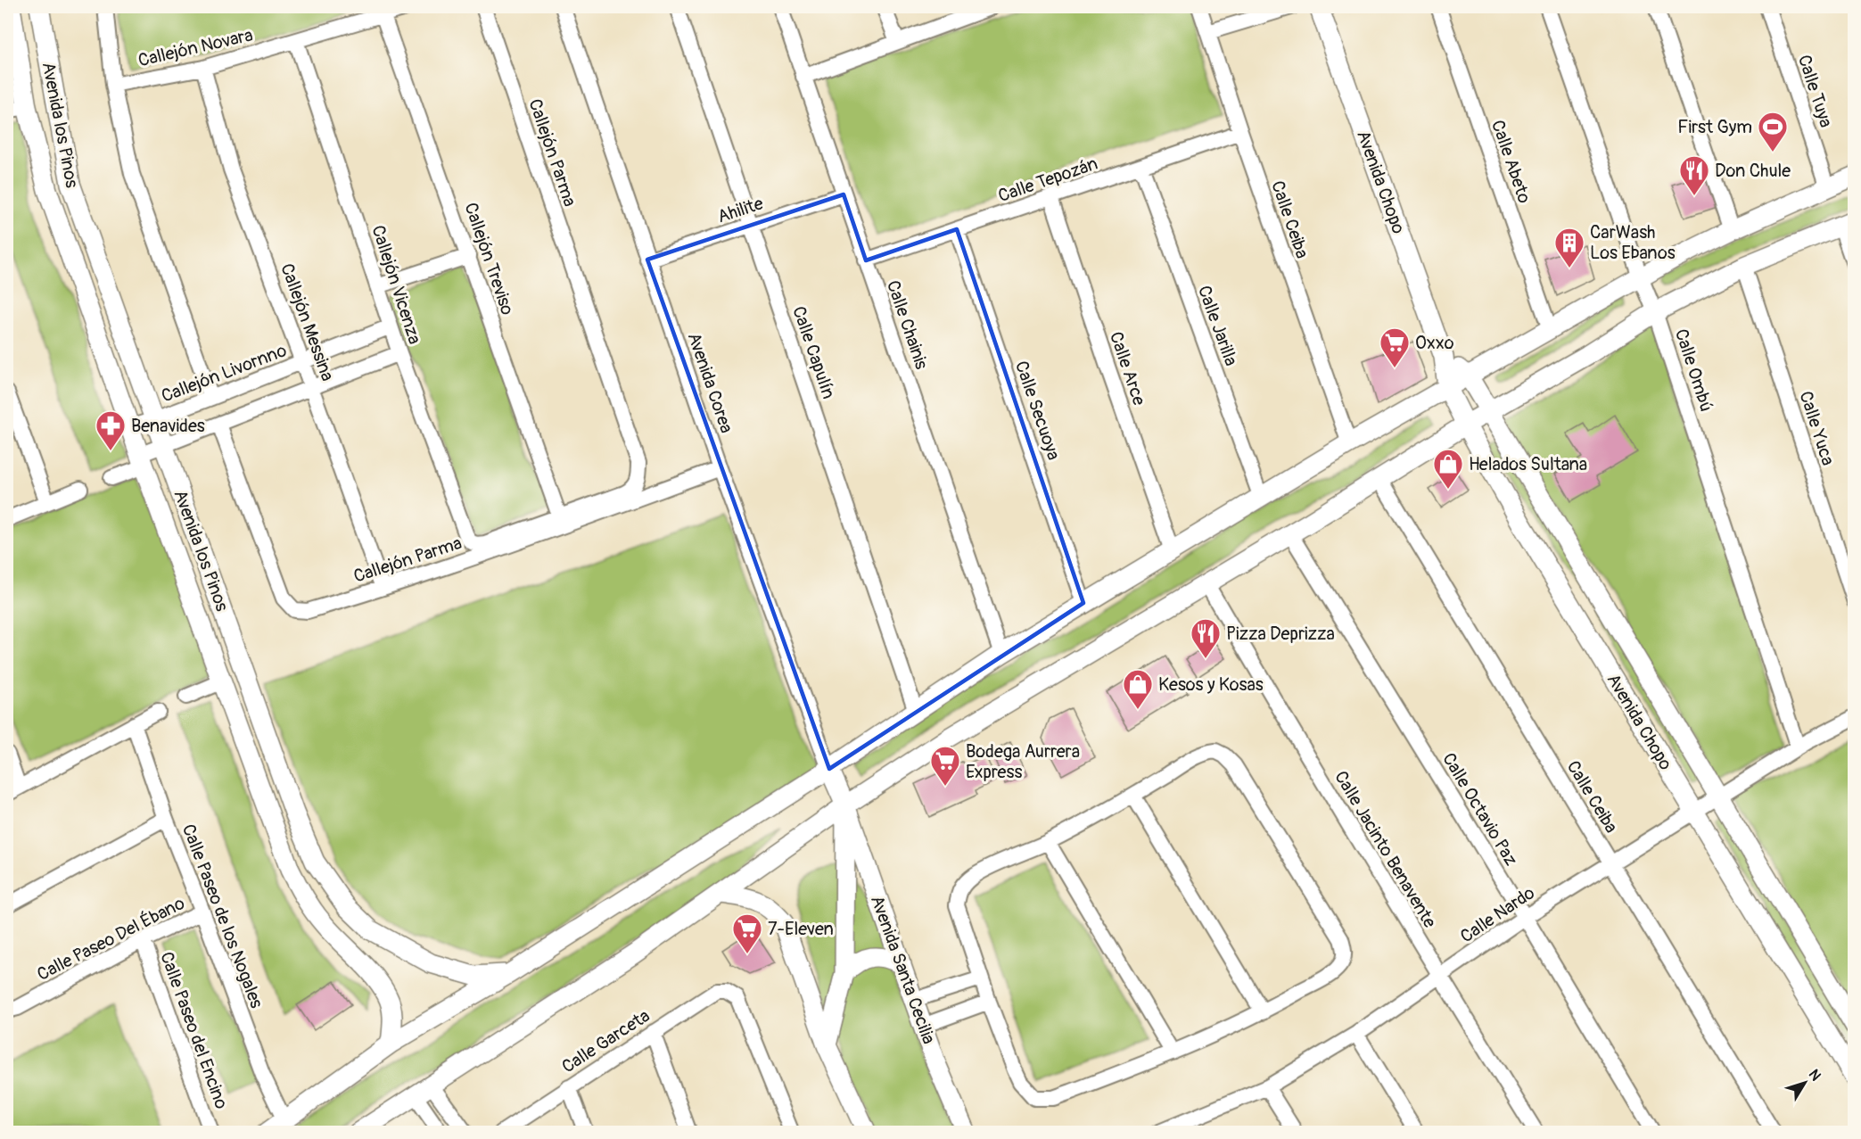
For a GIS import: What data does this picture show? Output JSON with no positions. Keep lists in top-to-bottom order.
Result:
{
  "streets": {
    "street": [
      "Callejón Novara",
      "Calle Tuya",
      "Avenida los Pinos",
      "Callejón Parma",
      "Calle Abeto",
      "Calle Tepozán",
      "Avenida Chopo",
      "Ahilite",
      "Calle Ceiba",
      "Callejón Treviso",
      "Callejón Vicenza",
      "Callejón Messina",
      "Calle Chainis",
      "Calle Jarilla",
      "Calle Capulín",
      "Calle Arce",
      "Calle Ombú",
      "Callejón Livornno",
      "Avenida Corea",
      "Calle Secuoya",
      "Calle Yuca",
      "Calle Octavio Paz",
      "Calle Jacinto Benavente",
      "Calle Nardo",
      "Calle Paseo de los Nogales",
      "Calle Paseo Del Ébano",
      "Avenida Santa Cecilia",
      "Calle Paseo del Encino",
      "Calle Garceta"
    ]
  },
  "crossings": [
    ["Callejón Novara", "Callejón Treviso"],
    ["Callejón Novara", "Callejón Vicenza"],
    ["Callejón Novara", "Callejón Messina"],
    ["Avenida los Pinos", "Callejón Livornno"],
    ["Callejón Parma", "Callejón Treviso"],
    ["Callejón Parma", "Callejón Vicenza"],
    ["Callejón Parma", "Callejón Messina"],
    ["Callejón Parma", "Avenida Corea"],
    ["Calle Tepozán", "Calle Ceiba"],
    ["Calle Tepozán", "Calle Chainis"],
    ["Calle Tepozán", "Calle Jarilla"],
    ["Calle Tepozán", "Calle Arce"],
    ["Calle Tepozán", "Calle Secuoya"],
    ["Avenida Chopo", "Calle Nardo"],
    ["Ahilite", "Calle Chainis"],
    ["Ahilite", "Calle Capulín"],
    ["Ahilite", "Avenida Corea"],
    ["Calle Ceiba", "Calle Nardo"],
    ["Callejón Treviso", "Callejón Vicenza"],
    ["Callejón Vicenza", "Callejón Livornno"],
    ["Callejón Messina", "Callejón Livornno"],
    ["Calle Ombú", "Calle Nardo"],
    ["Avenida Corea", "Avenida Santa Cecilia"],
    ["Calle Octavio Paz", "Calle Nardo"],
    ["Calle Jacinto Benavente", "Calle Nardo"],
    ["Calle Paseo de los Nogales", "Calle Paseo Del Ébano"],
    ["Calle Paseo Del Ébano", "Calle Paseo del Encino"]
  ],
  "places": {
    "sports": ["First Gym"],
    "restaurant": ["Don Chule", "Pizza Deprizza"],
    "building": ["CarWash Los Ebanos"],
    "supermarket": ["Oxxo", "Bodega Aurrera Express", "7-Eleven"],
    "pharmacy": ["Benavides"],
    "shop": ["Helados Sultana", "Kesos y Kosas"]
  },
  "north": "top right"
}
